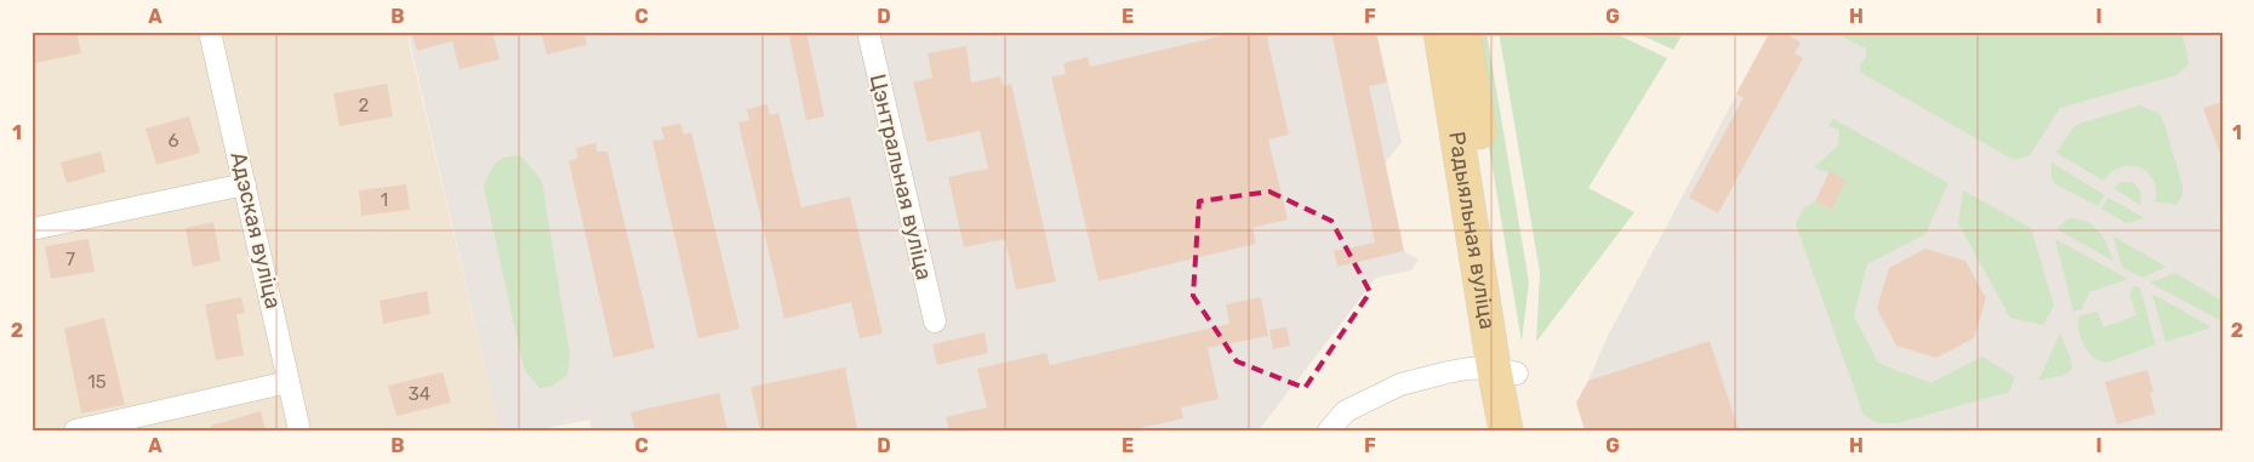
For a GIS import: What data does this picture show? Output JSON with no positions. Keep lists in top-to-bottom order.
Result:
{
  "streets": {
    "main road": ["Радыяльная вуліца"],
    "street": ["Цэнтральная вуліца", "Адэская вуліца"]
  },
  "house_numbers": [
    "2",
    "6",
    "1",
    "7",
    "15",
    "34"
  ],
  "grid": {
    "columns": [
      "A",
      "B",
      "C",
      "D",
      "E",
      "F",
      "G",
      "H",
      "I"
    ],
    "rows": ["1", "2"]
  }
}
